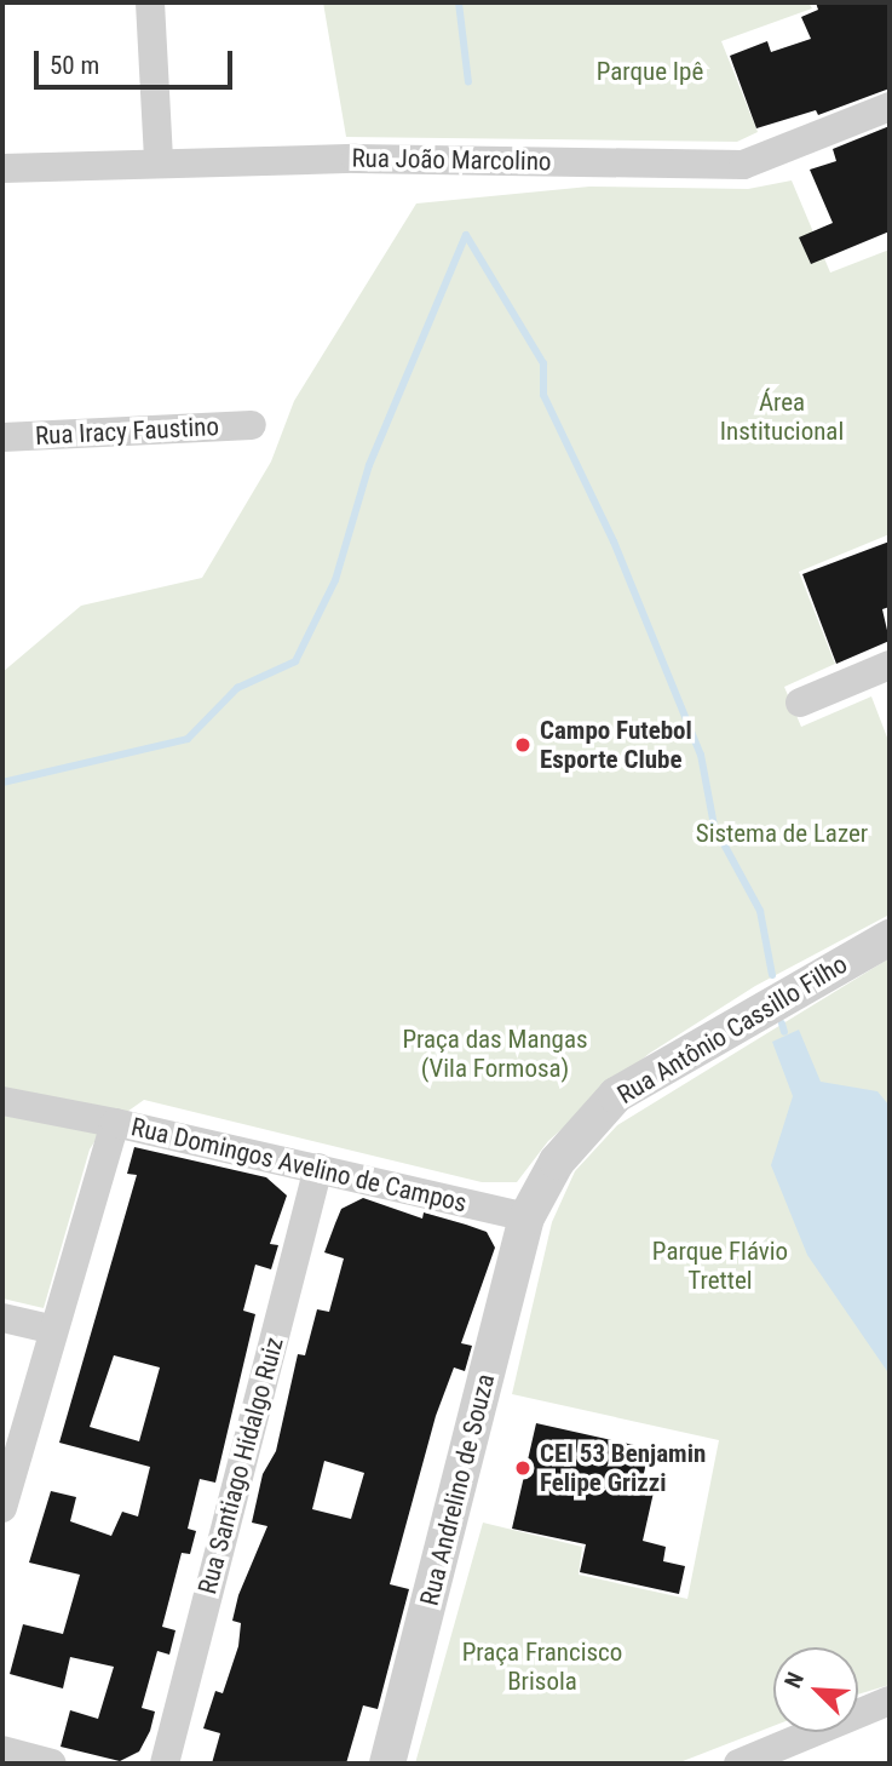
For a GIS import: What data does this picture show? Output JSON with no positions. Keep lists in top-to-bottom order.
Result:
{
  "streets": {
    "street": [
      "Rua João Marcolino",
      "Rua Iracy Faustino",
      "Rua Antônio Cassillo Filho",
      "Rua Domingos Avelino de Campos",
      "Rua Santiago Hidalgo Ruiz",
      "Rua Andrelino de Souza"
    ]
  },
  "crossings": [
    ["Rua Antônio Cassillo Filho", "Rua Domingos Avelino de Campos"],
    ["Rua Antônio Cassillo Filho", "Rua Andrelino de Souza"],
    ["Rua Domingos Avelino de Campos", "Rua Santiago Hidalgo Ruiz"],
    ["Rua Domingos Avelino de Campos", "Rua Andrelino de Souza"]
  ],
  "parks": [
    "Parque Ipê",
    "Área Institucional",
    "Sistema de Lazer",
    "Praça das Mangas (Vila Formosa)",
    "Parque Flávio Trettel",
    "Praça Francisco Brisola"
  ],
  "places": ["Campo Futebol Esporte Clube", "CEI 53 Benjamin Felipe Grizzi"],
  "scale_bar": "50 m",
  "north": "top left"
}
